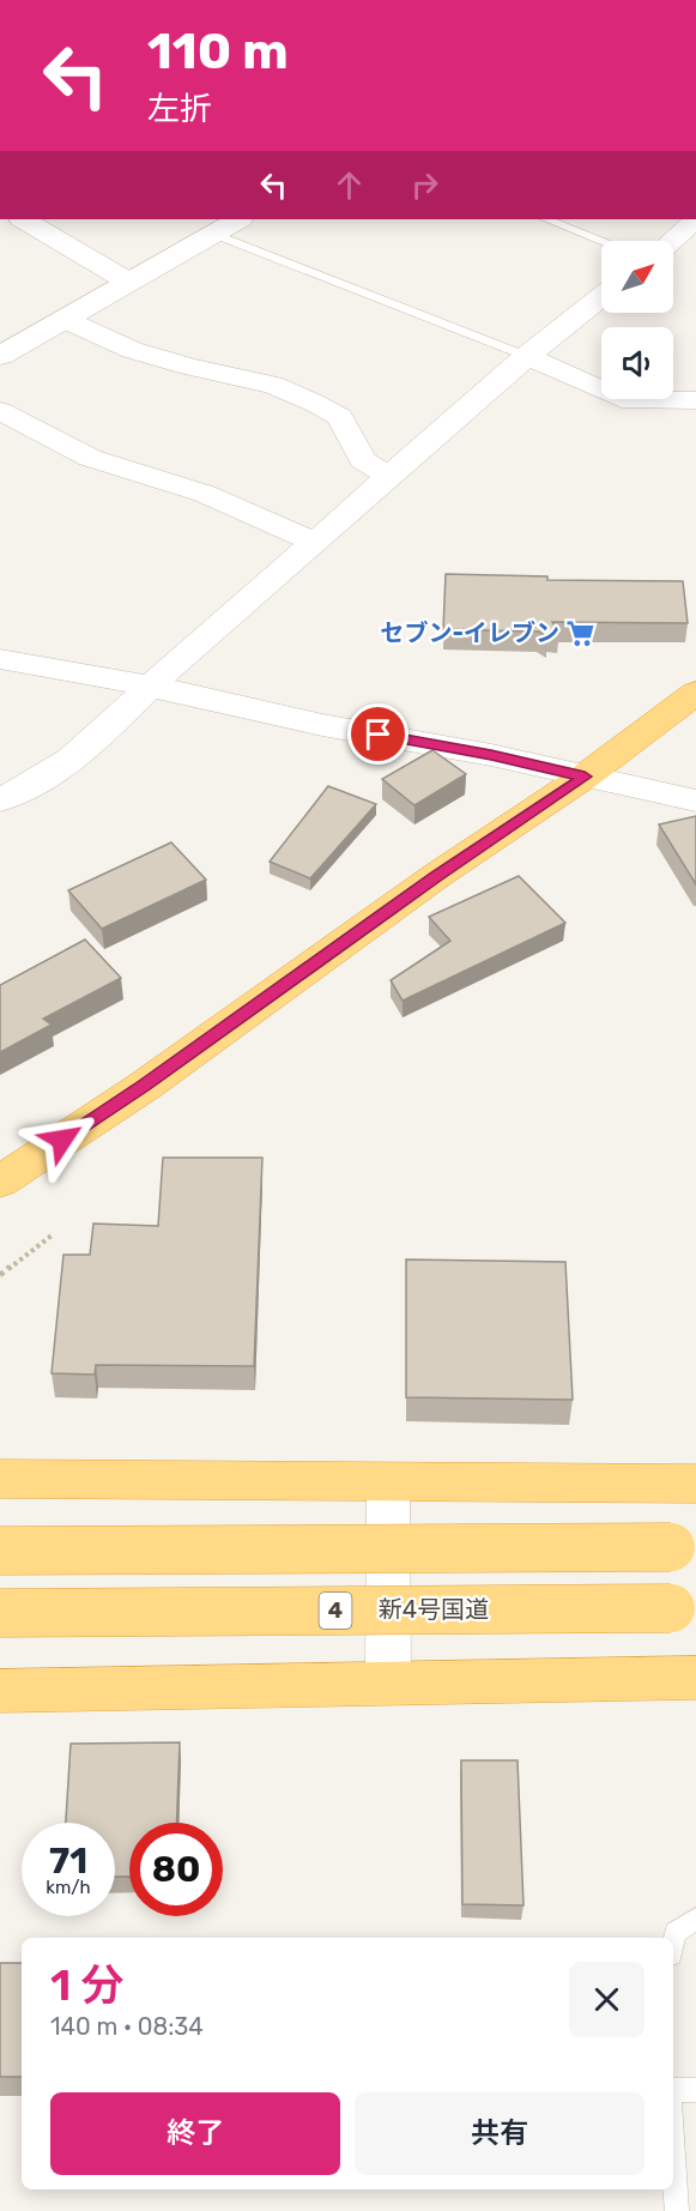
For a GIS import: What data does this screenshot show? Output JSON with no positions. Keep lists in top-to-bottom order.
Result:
{
  "streets": {
    "highway": ["新4号国道", "4"]
  },
  "places": {
    "supermarket": ["セブン-イレブン"]
  },
  "north": "top right",
  "page": {
    "turn": ["110 m", "左折"],
    "speed": "71 km/h",
    "limit": "80",
    "heading": ["1 分", "140 m · 08:34"],
    "buttons": ["終了", "共有"]
  }
}
